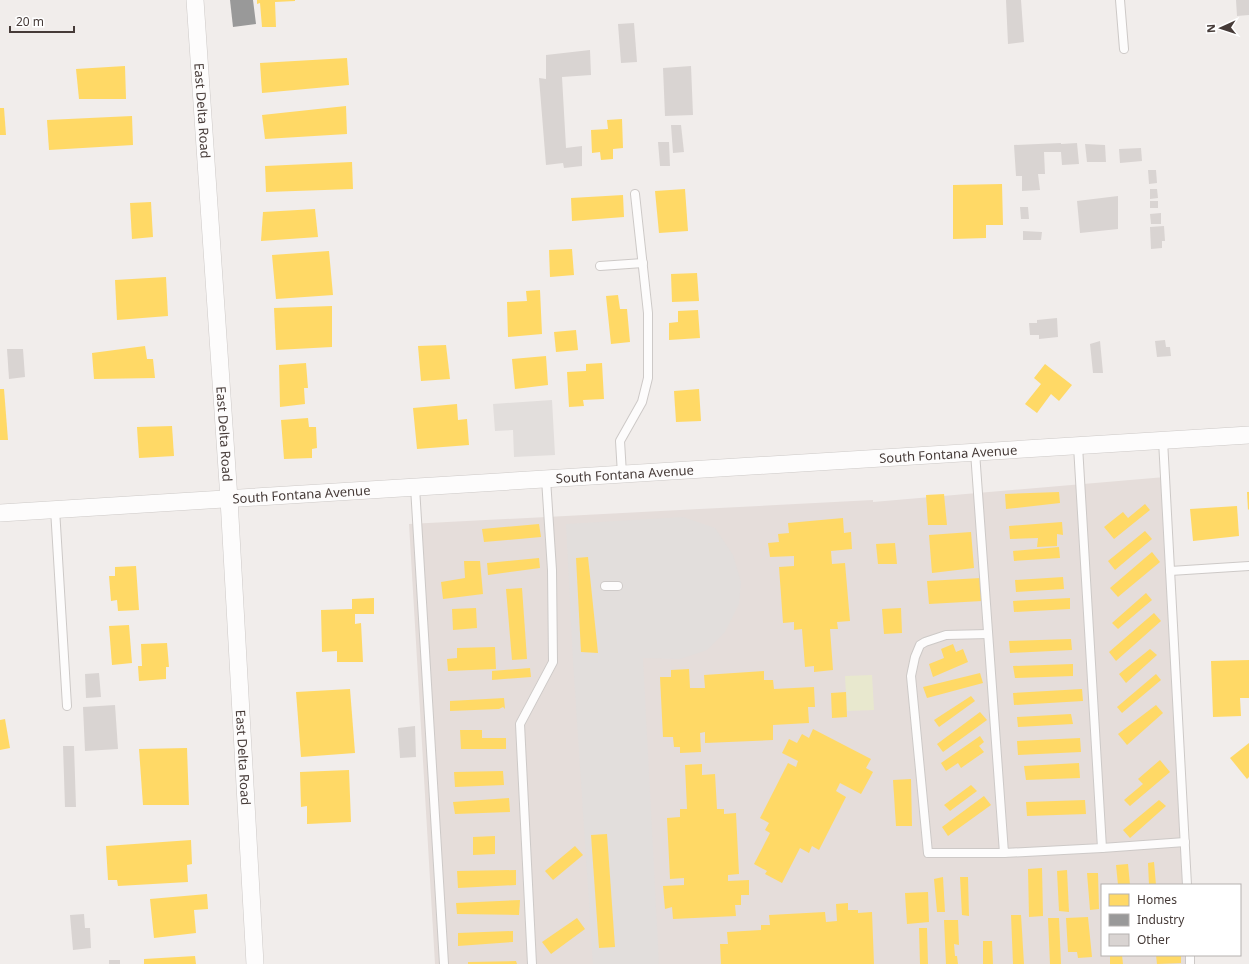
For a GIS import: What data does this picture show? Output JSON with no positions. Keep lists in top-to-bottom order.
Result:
{
  "streets": {
    "street": ["East Delta Road", "South Fontana Avenue"]
  },
  "crossings": [
    ["East Delta Road", "South Fontana Avenue"]
  ],
  "legend": ["Homes", "Industry", "Other"],
  "scale_bar": "20 m",
  "north": "left"
}
